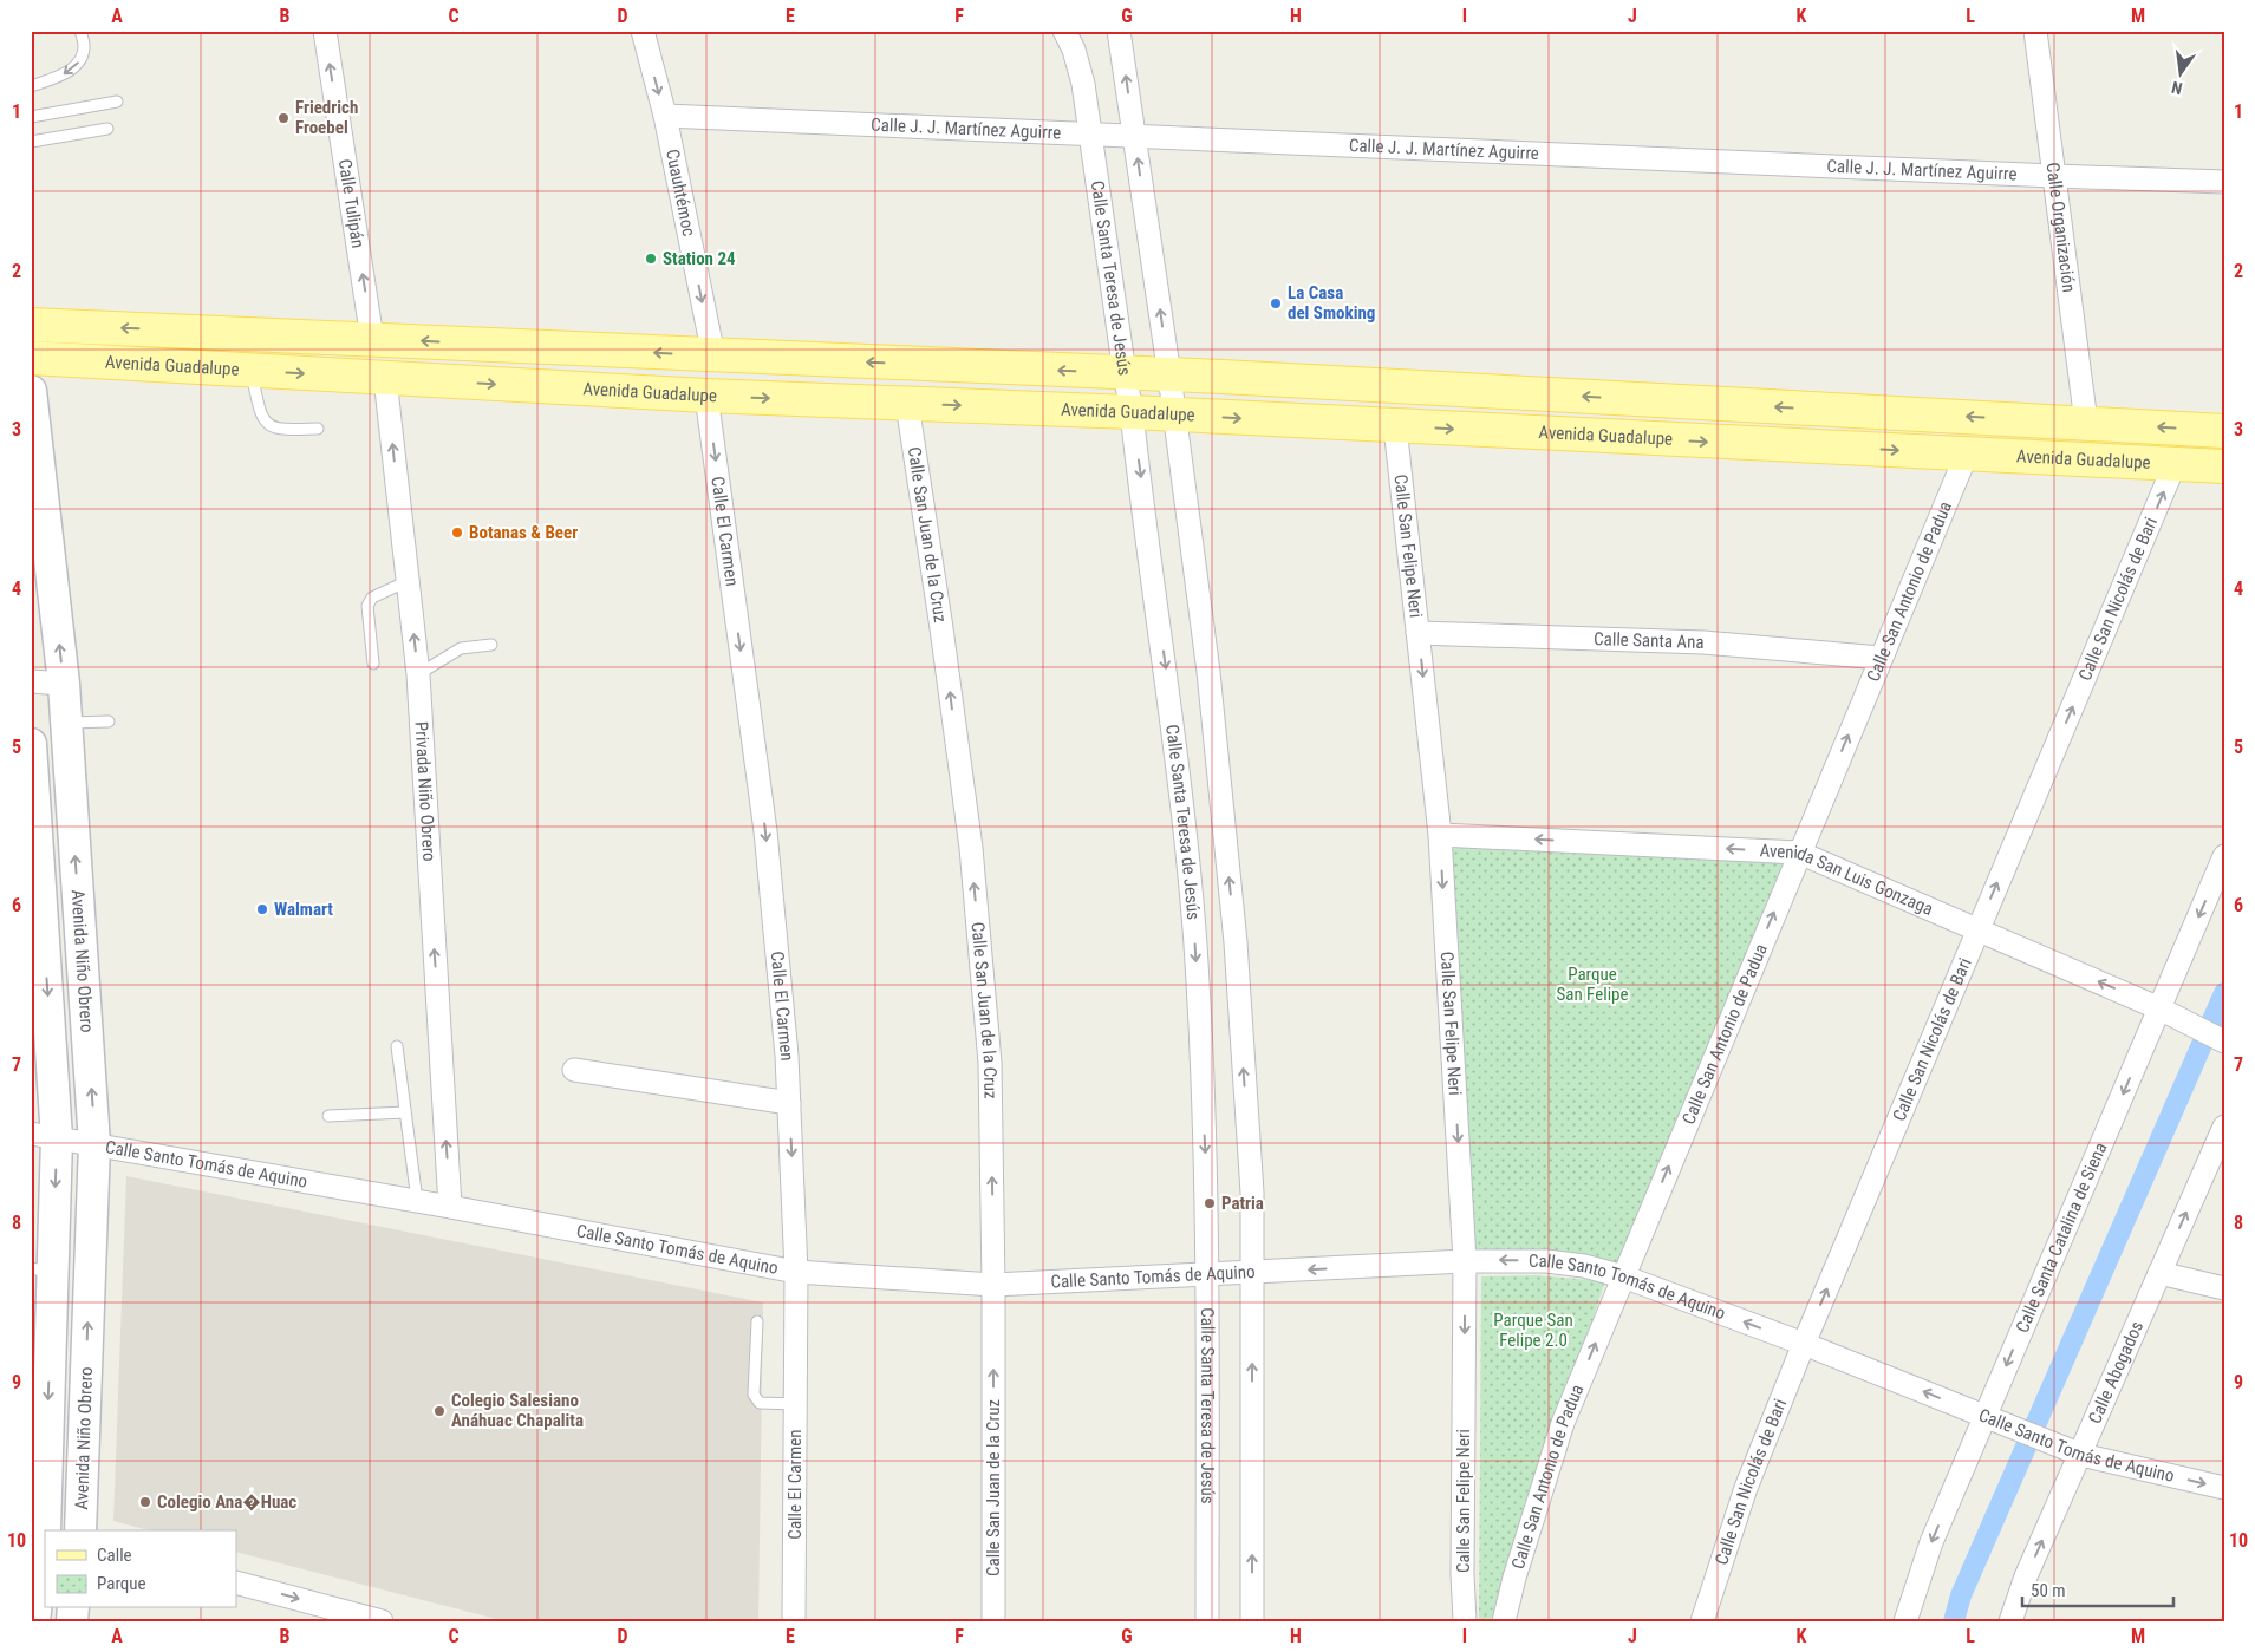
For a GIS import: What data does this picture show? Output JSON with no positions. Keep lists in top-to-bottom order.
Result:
{
  "streets": {
    "main road": ["Avenida Guadalupe", "Avenida Niño Obrero"],
    "street": [
      "Calle J. J. Martínez Aguirre",
      "Cuauhtémoc",
      "Calle Tulipán",
      "Calle Organización",
      "Calle Santa Teresa de Jesús",
      "Calle El Carmen",
      "Calle San Juan de la Cruz",
      "Calle San Felipe Neri",
      "Calle San Antonio de Padua",
      "Calle San Nicolás de Bari",
      "Calle Santa Ana",
      "Privada Niño Obrero",
      "Avenida San Luis Gonzaga",
      "Calle Santo Tomás de Aquino",
      "Calle Santa Catalina de Siena",
      "Calle Abogados"
    ]
  },
  "crossings": [
    ["Calle J. J. Martínez Aguirre", "Cuauhtémoc"],
    ["Calle J. J. Martínez Aguirre", "Calle Organización"],
    ["Calle J. J. Martínez Aguirre", "Calle Santa Teresa de Jesús"],
    ["Cuauhtémoc", "Avenida Guadalupe"],
    ["Calle Tulipán", "Avenida Guadalupe"],
    ["Calle Organización", "Avenida Guadalupe"],
    ["Calle Santa Teresa de Jesús", "Avenida Guadalupe"],
    ["Calle Santa Teresa de Jesús", "Calle Santo Tomás de Aquino"],
    ["Avenida Guadalupe", "Calle El Carmen"],
    ["Avenida Guadalupe", "Calle San Juan de la Cruz"],
    ["Avenida Guadalupe", "Calle San Felipe Neri"],
    ["Avenida Guadalupe", "Calle San Antonio de Padua"],
    ["Avenida Guadalupe", "Calle San Nicolás de Bari"],
    ["Avenida Guadalupe", "Privada Niño Obrero"],
    ["Calle El Carmen", "Calle Santo Tomás de Aquino"],
    ["Calle San Juan de la Cruz", "Calle Santo Tomás de Aquino"],
    ["Calle San Felipe Neri", "Calle Santa Ana"],
    ["Calle San Felipe Neri", "Avenida San Luis Gonzaga"],
    ["Calle San Felipe Neri", "Calle Santo Tomás de Aquino"],
    ["Calle San Antonio de Padua", "Calle Santa Ana"],
    ["Calle San Antonio de Padua", "Avenida San Luis Gonzaga"],
    ["Calle San Antonio de Padua", "Calle Santo Tomás de Aquino"],
    ["Calle San Nicolás de Bari", "Avenida San Luis Gonzaga"],
    ["Calle San Nicolás de Bari", "Calle Santo Tomás de Aquino"],
    ["Privada Niño Obrero", "Calle Santo Tomás de Aquino"],
    ["Avenida San Luis Gonzaga", "Calle Santa Catalina de Siena"],
    ["Avenida Niño Obrero", "Calle Santo Tomás de Aquino"],
    ["Calle Santo Tomás de Aquino", "Calle Santa Catalina de Siena"],
    ["Calle Santo Tomás de Aquino", "Calle Abogados"]
  ],
  "one_way": [
    "Cuauhtémoc",
    "Calle Tulipán",
    "Calle El Carmen",
    "Calle San Juan de la Cruz",
    "Calle San Felipe Neri",
    "Calle San Antonio de Padua",
    "Calle San Nicolás de Bari",
    "Privada Niño Obrero",
    "Avenida San Luis Gonzaga",
    "Calle Santa Catalina de Siena",
    "Calle Abogados"
  ],
  "parks": ["Parque San Felipe", "Parque San Felipe 2.0"],
  "places": [
    "Friedrich Froebel",
    "Station 24",
    "La Casa del Smoking",
    "Botanas & Beer",
    "Walmart",
    "Patria",
    "Colegio Salesiano Anáhuac Chapalita",
    "Colegio Ana�Huac"
  ],
  "legend": ["Calle", "Parque"],
  "scale_bar": "50 m",
  "north": "bottom",
  "grid": {
    "columns": [
      "A",
      "B",
      "C",
      "D",
      "E",
      "F",
      "G",
      "H",
      "I",
      "J",
      "K",
      "L",
      "M"
    ],
    "rows": [
      "1",
      "2",
      "3",
      "4",
      "5",
      "6",
      "7",
      "8",
      "9",
      "10"
    ]
  }
}
